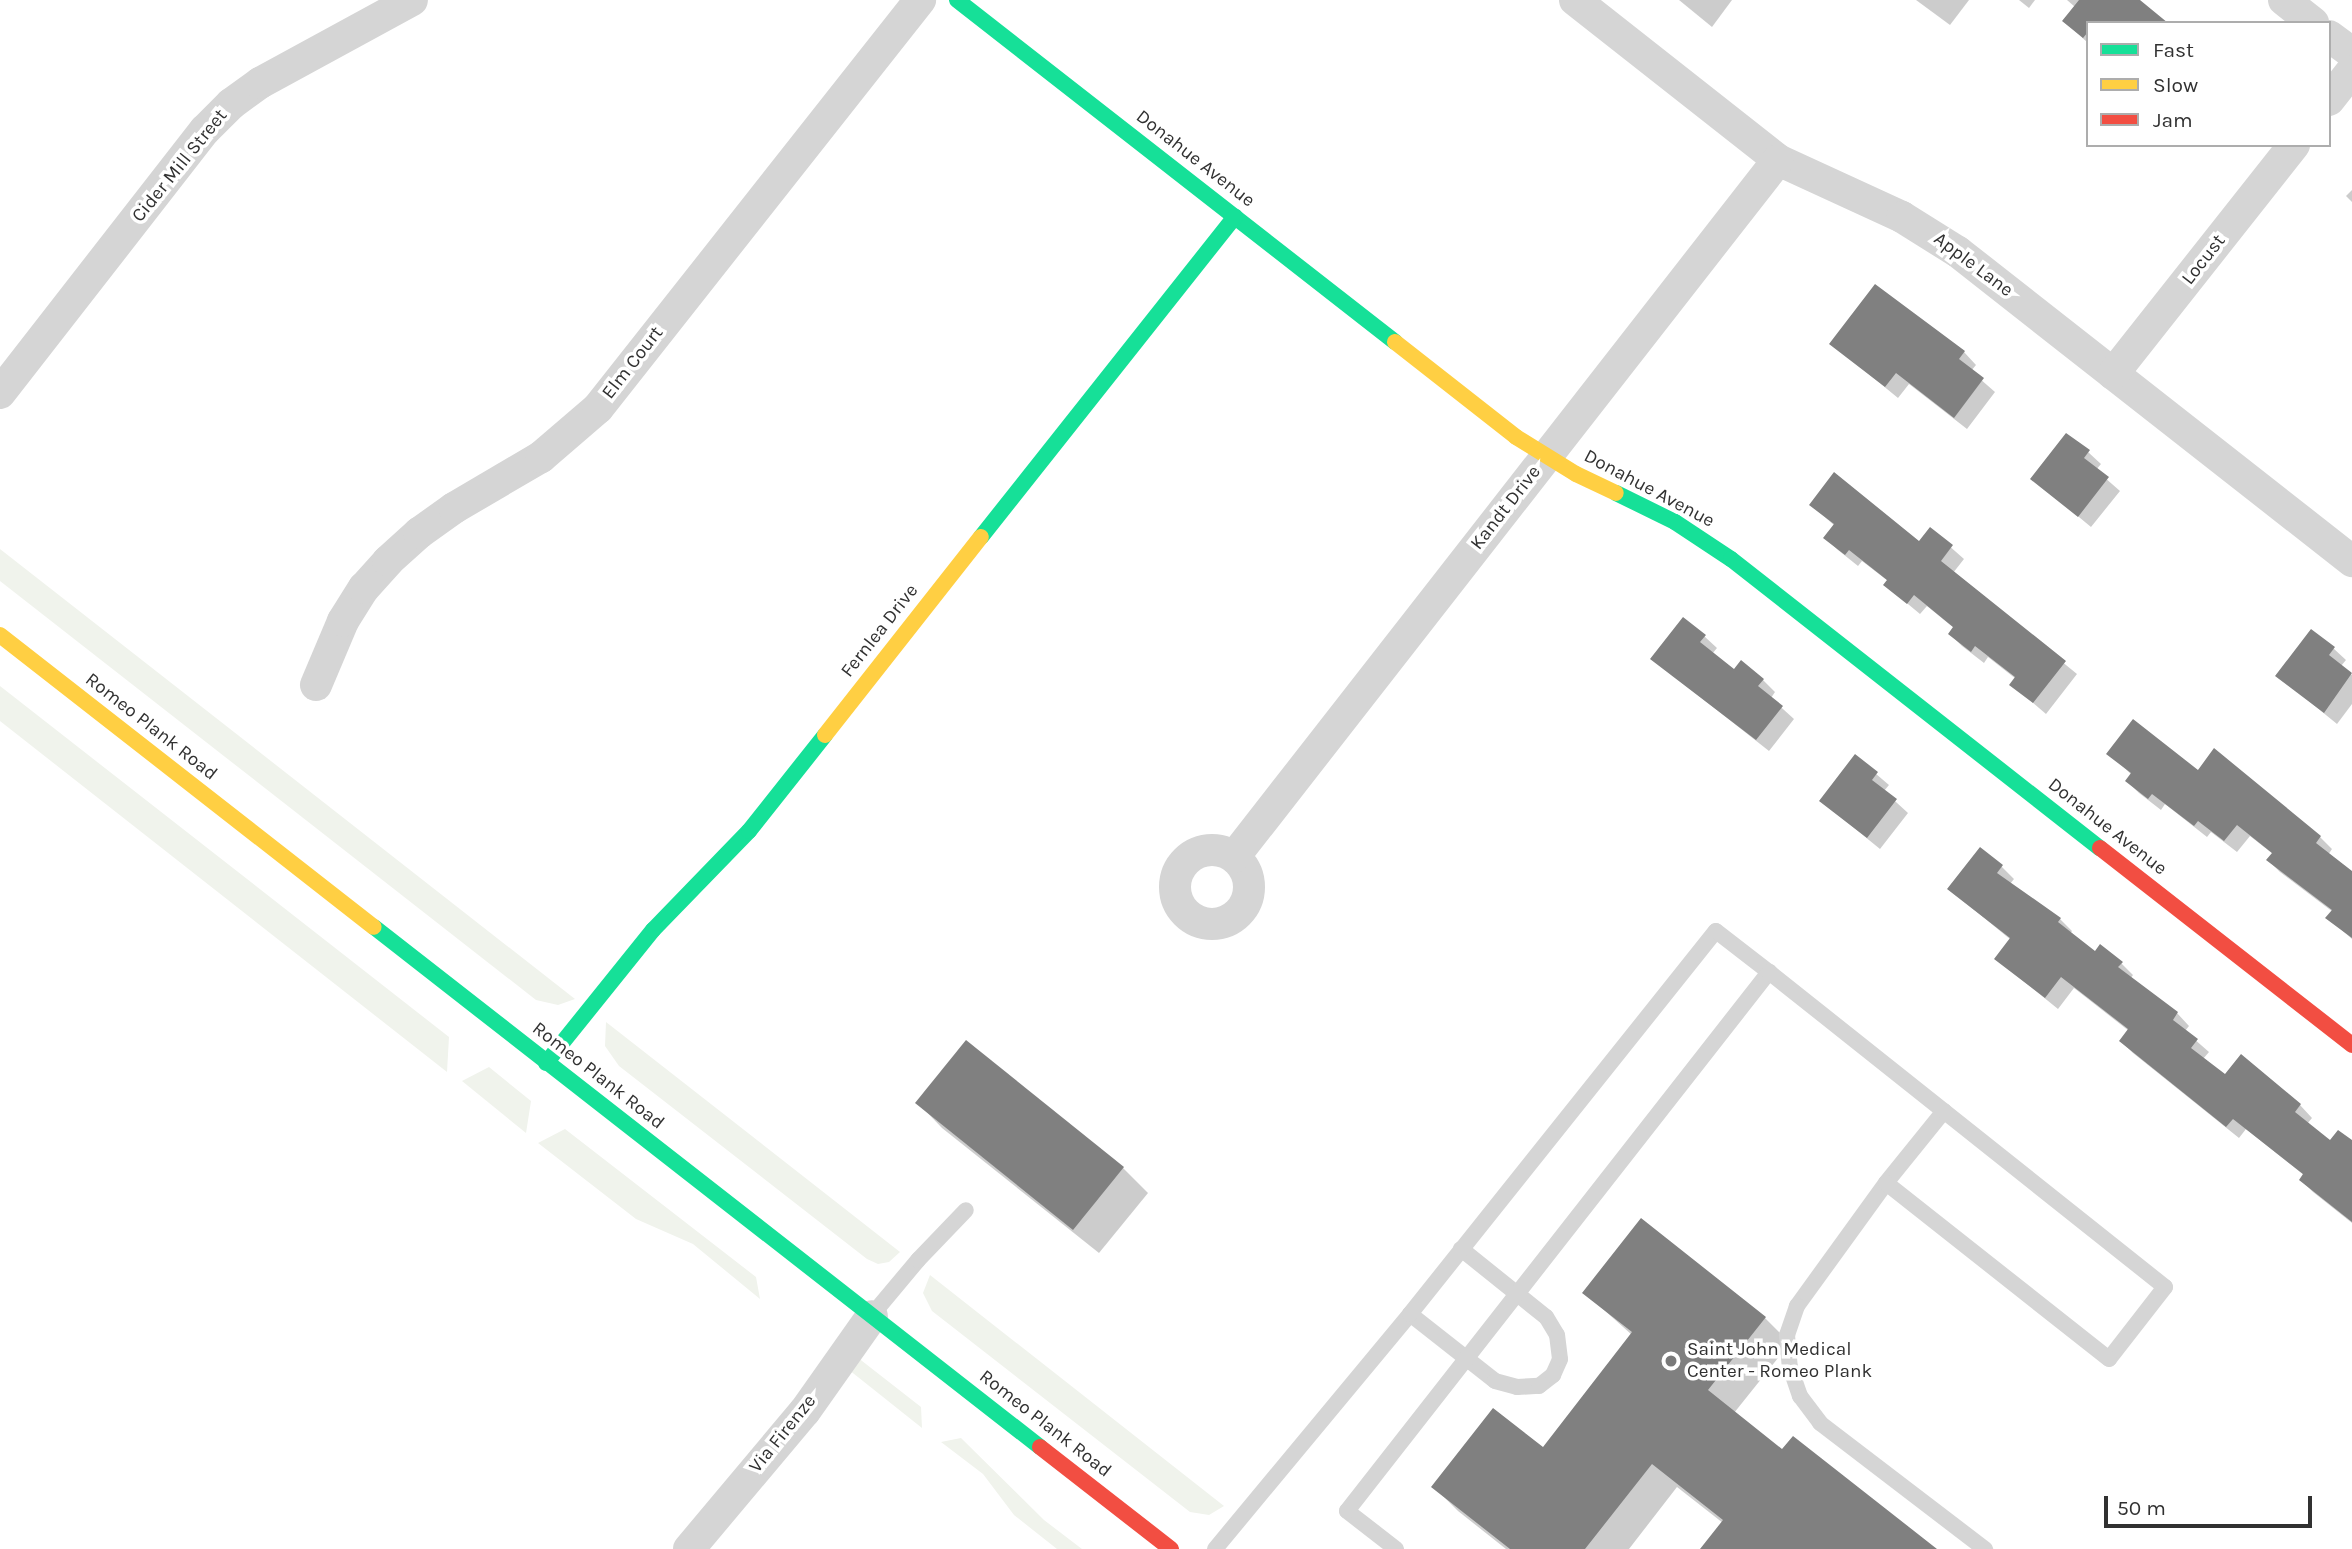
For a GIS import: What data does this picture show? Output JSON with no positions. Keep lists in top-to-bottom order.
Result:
{
  "streets": {
    "street": [
      "Donahue Avenue",
      "Cider Mill Street",
      "Locust",
      "Apple Lane",
      "Elm Court",
      "Kandt Drive",
      "Fernlea Drive",
      "Romeo Plank Road",
      "Via Firenze"
    ]
  },
  "crossings": [
    ["Donahue Avenue", "Kandt Drive"],
    ["Donahue Avenue", "Fernlea Drive"],
    ["Locust", "Apple Lane"],
    ["Apple Lane", "Kandt Drive"],
    ["Fernlea Drive", "Romeo Plank Road"],
    ["Romeo Plank Road", "Via Firenze"]
  ],
  "places": ["Saint John Medical Center - Romeo Plank"],
  "legend": ["Fast", "Slow", "Jam"],
  "scale_bar": "50 m"
}
